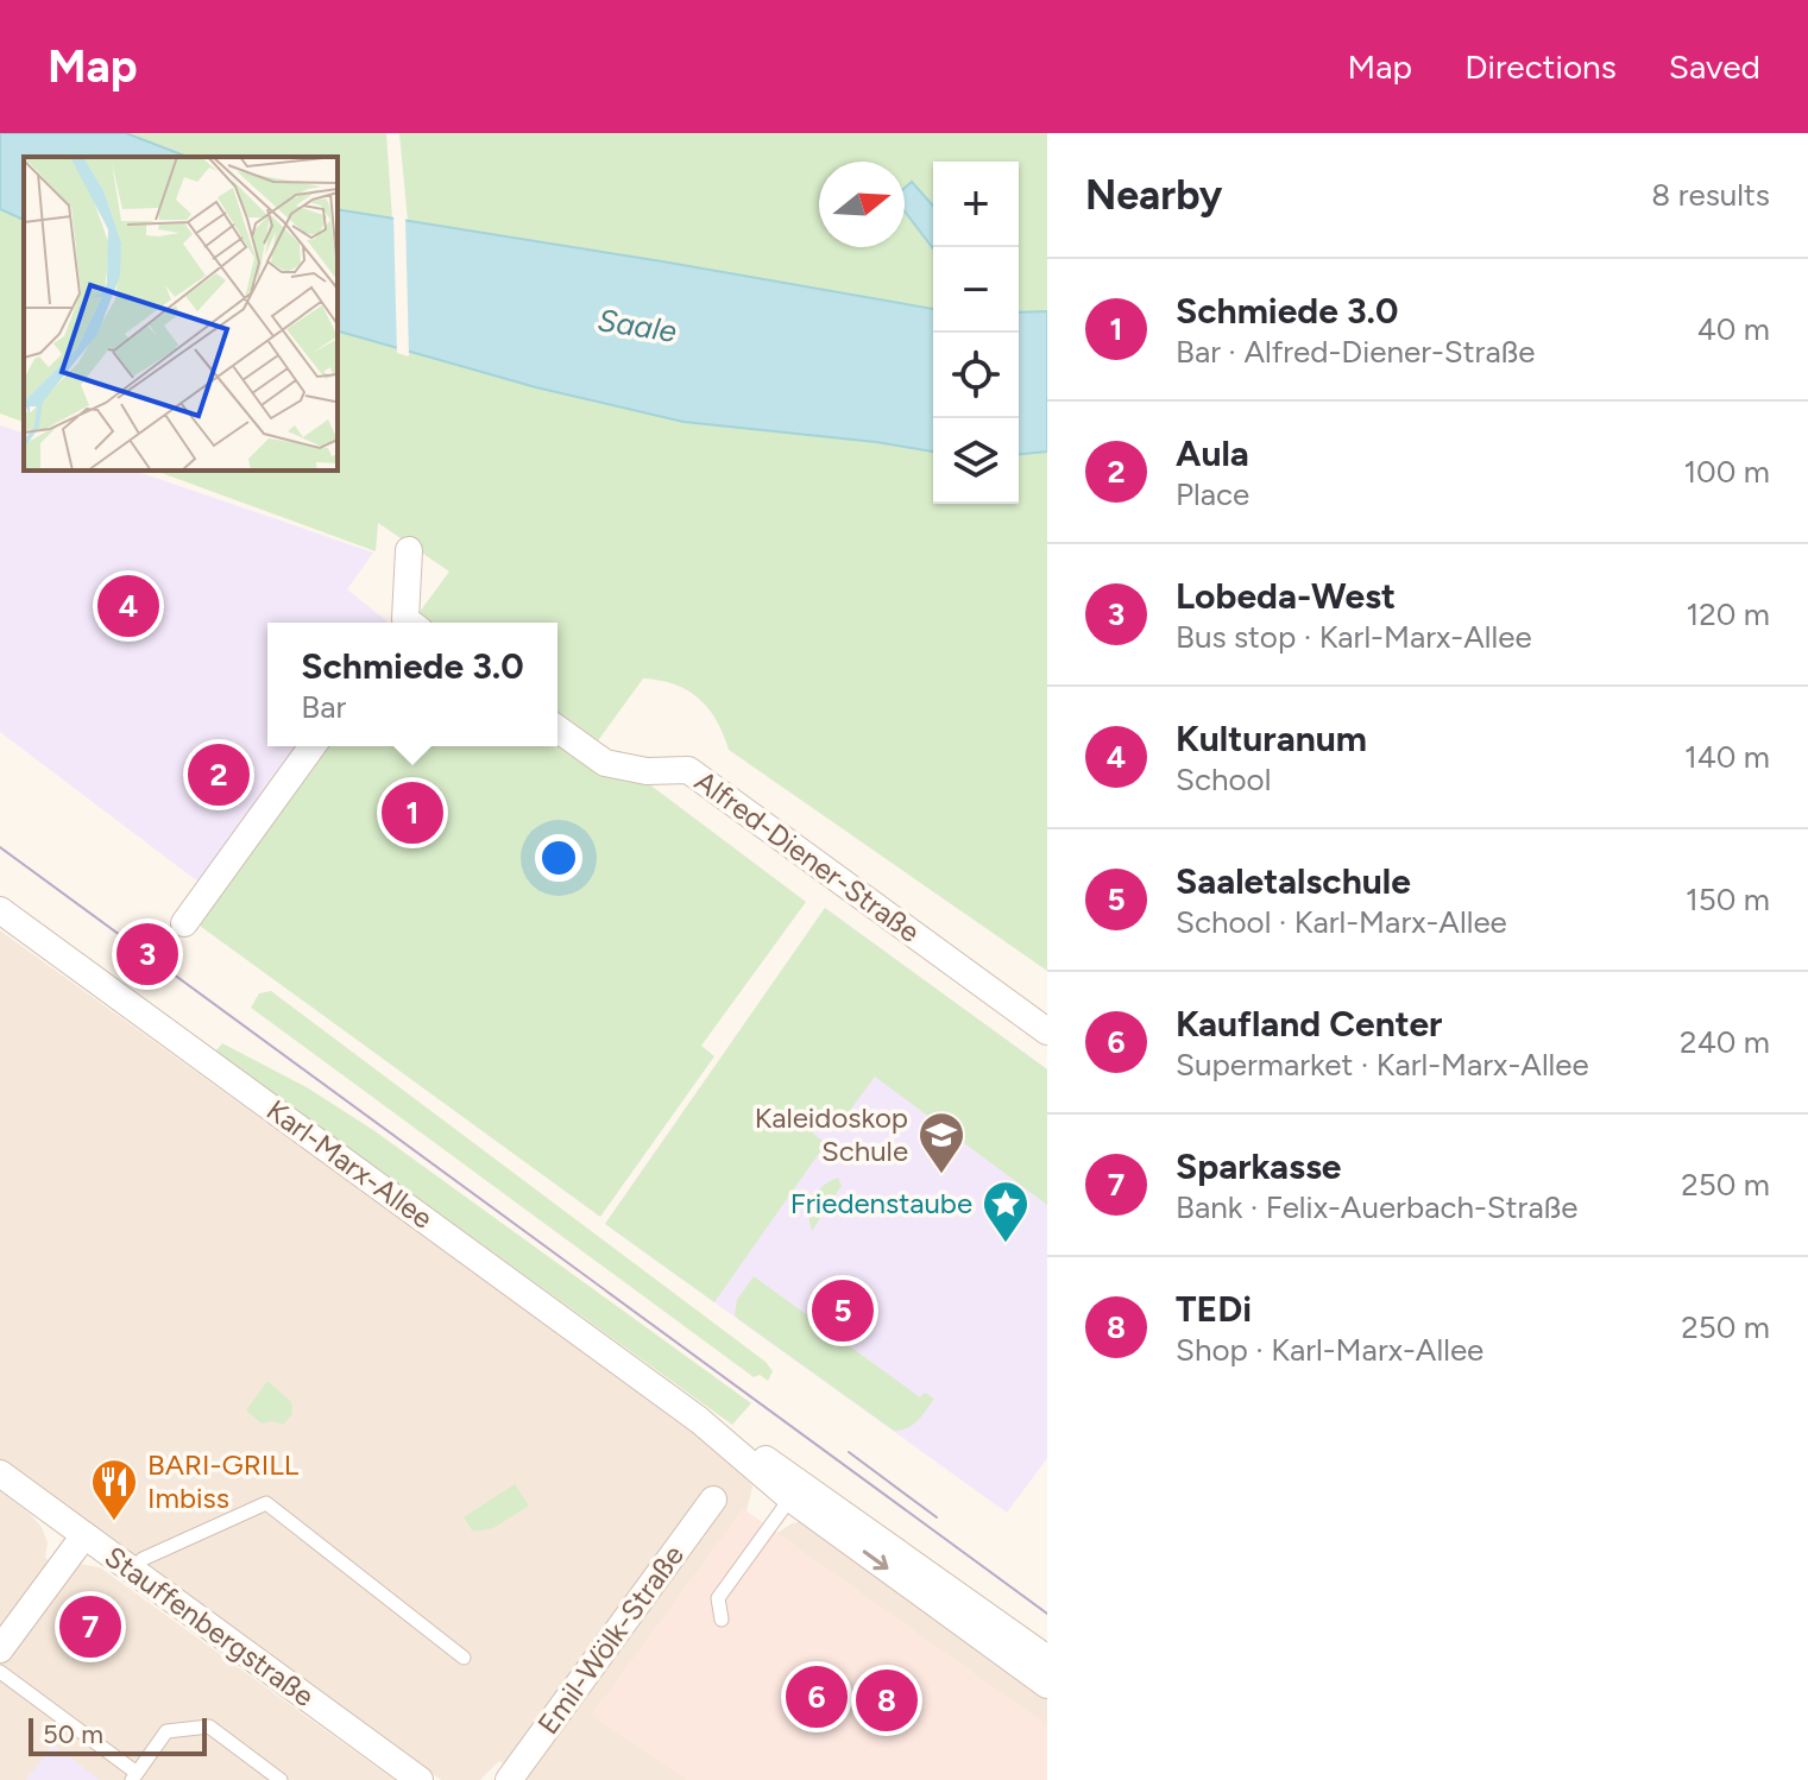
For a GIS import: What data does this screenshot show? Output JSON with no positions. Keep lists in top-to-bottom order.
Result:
{
  "streets": {
    "street": [
      "Alfred-Diener-Straße",
      "Karl-Marx-Allee",
      "Stauffenbergstraße",
      "Emil-Wölk-Straße"
    ]
  },
  "water": ["Saale"],
  "places": {
    "school or university": ["Kaleidoskop Schule"],
    "place": ["Friedenstaube"],
    "restaurant": ["BARI-GRILL Imbiss"]
  },
  "scale_bar": "50 m",
  "north": "right",
  "page": {
    "header": "Map",
    "nav": ["Map", "Directions", "Saved"],
    "heading": ["Nearby", "8 results"],
    "map_buttons": ["+", "−"],
    "list": [
      {
        "mark": "1",
        "name": "Schmiede 3.0",
        "note": "Bar · Alfred-Diener-Straße",
        "value": "40 m"
      },
      {
        "mark": "2",
        "name": "Aula",
        "note": "Place",
        "value": "100 m"
      },
      {
        "mark": "3",
        "name": "Lobeda-West",
        "note": "Bus stop · Karl-Marx-Allee",
        "value": "120 m"
      },
      {
        "mark": "4",
        "name": "Kulturanum",
        "note": "School",
        "value": "140 m"
      },
      {
        "mark": "5",
        "name": "Saaletalschule",
        "note": "School · Karl-Marx-Allee",
        "value": "150 m"
      },
      {
        "mark": "6",
        "name": "Kaufland Center",
        "note": "Supermarket · Karl-Marx-Allee",
        "value": "240 m"
      },
      {
        "mark": "7",
        "name": "Sparkasse",
        "note": "Bank · Felix-Auerbach-Straße",
        "value": "250 m"
      },
      {
        "mark": "8",
        "name": "TEDi",
        "note": "Shop · Karl-Marx-Allee",
        "value": "250 m"
      }
    ],
    "pins": [
      "4",
      "2",
      "1",
      "3",
      "5",
      "7",
      "6",
      "8"
    ],
    "popup": ["Schmiede 3.0", "Bar"],
    "scale": "50 m"
  }
}
